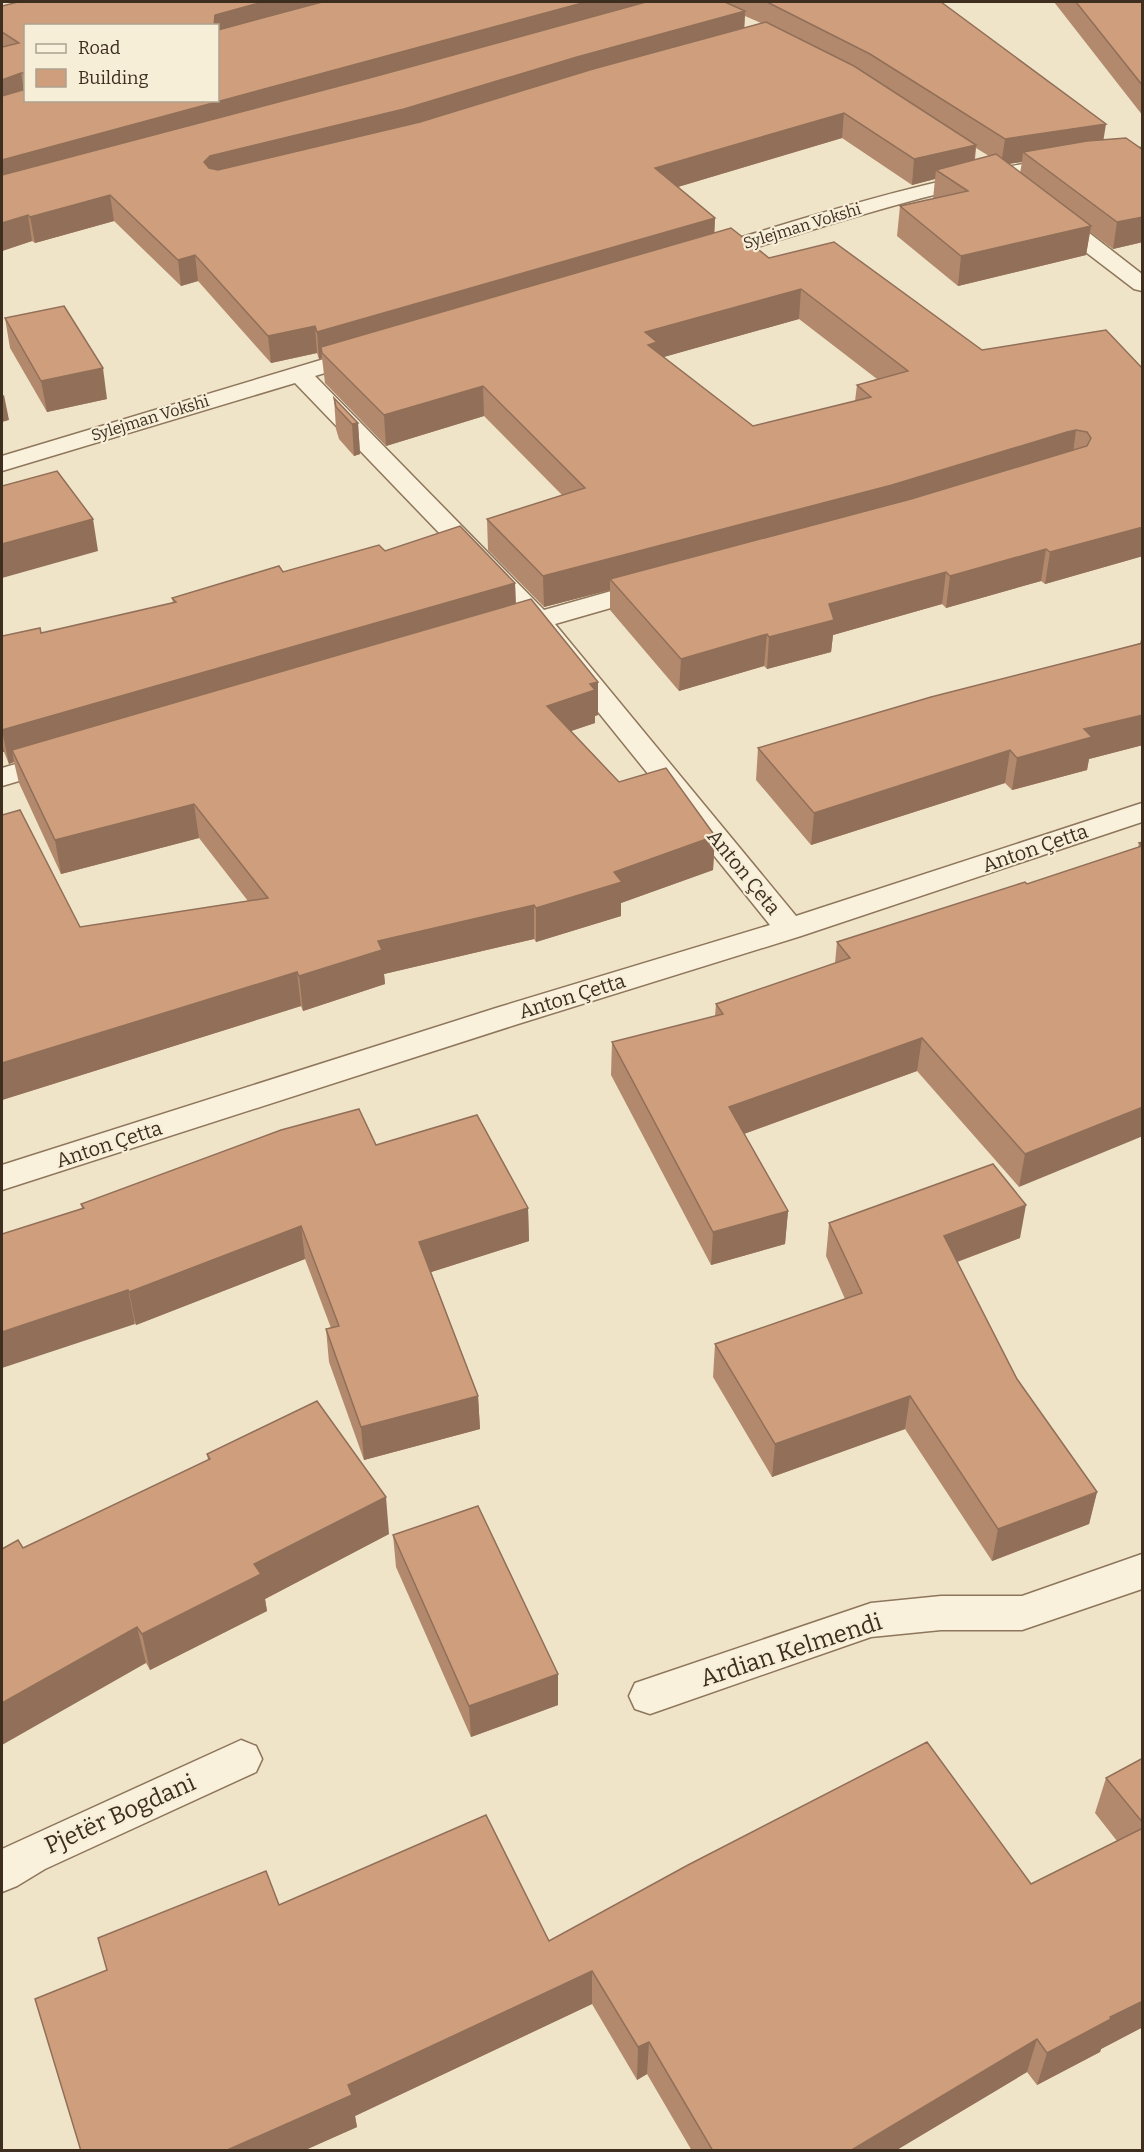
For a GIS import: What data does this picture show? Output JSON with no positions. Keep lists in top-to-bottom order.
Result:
{
  "streets": {
    "street": [
      "Sylejman Vokshi",
      "Anton Çetta",
      "Anton Çeta",
      "Ardian Kelmendi",
      "Pjetër Bogdani"
    ]
  },
  "crossings": [
    ["Anton Çetta", "Anton Çeta"]
  ],
  "legend": ["Road", "Building"]
}
